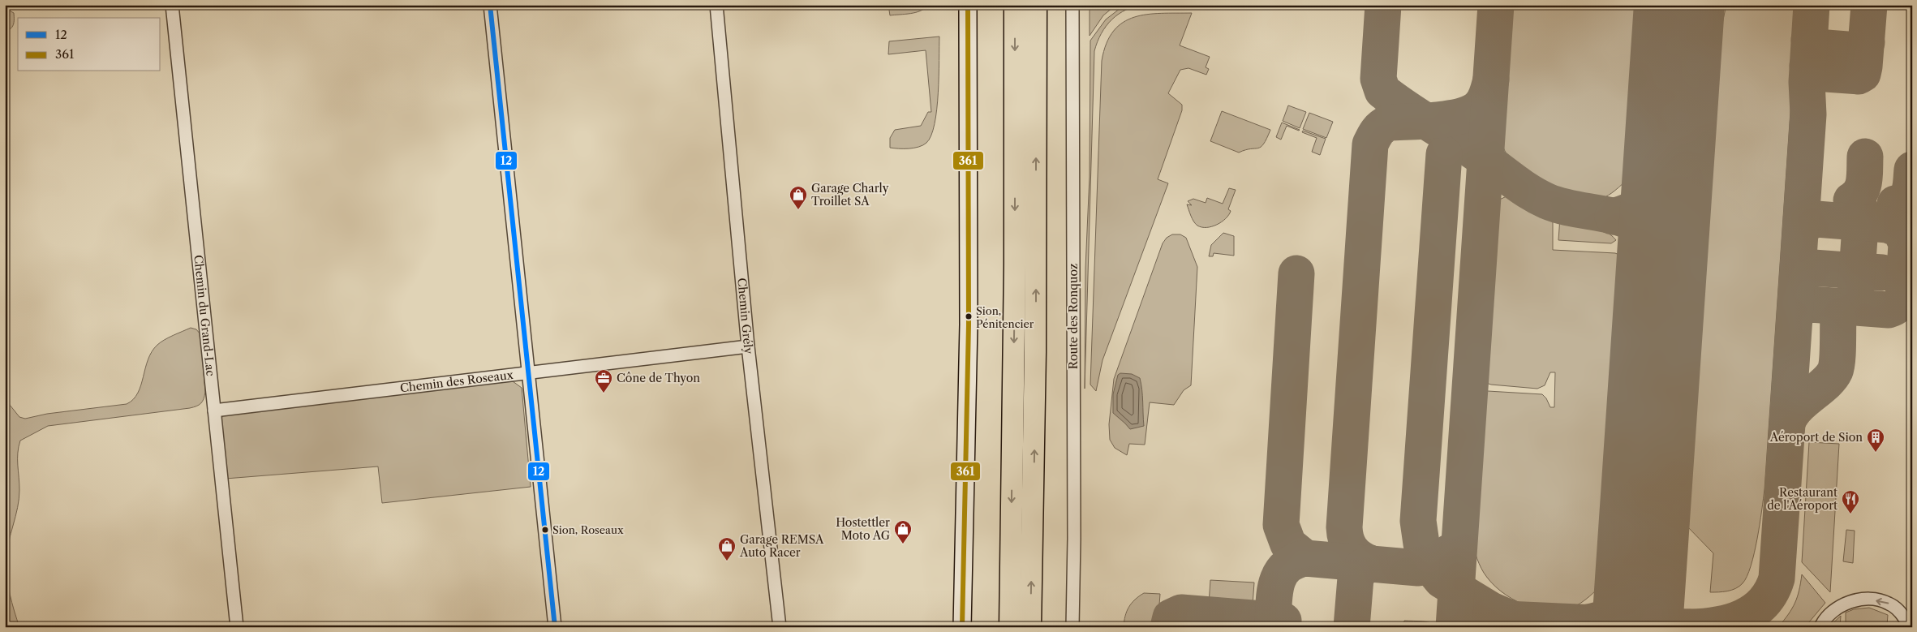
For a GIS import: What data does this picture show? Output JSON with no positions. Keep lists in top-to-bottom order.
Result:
{
  "streets": {
    "street": [
      "Chemin du Grand-Lac",
      "Chemin Grély",
      "Route des Ronquoz",
      "Chemin des Roseaux"
    ]
  },
  "crossings": [
    ["Chemin du Grand-Lac", "Chemin des Roseaux"],
    ["Chemin Grély", "Chemin des Roseaux"]
  ],
  "places": {
    "shop": ["Garage Charly Troillet SA", "Hostettler Moto AG", "Garage REMSA Auto Racer"],
    "other": ["Sion, Pénitencier", "Sion, Roseaux"],
    "office": ["Cône de Thyon"],
    "building": ["Aéroport de Sion"],
    "restaurant": ["Restaurant de l'Aéroport"]
  },
  "lines": ["transit line 12", "transit line 361"],
  "legend": ["12", "361"]
}
